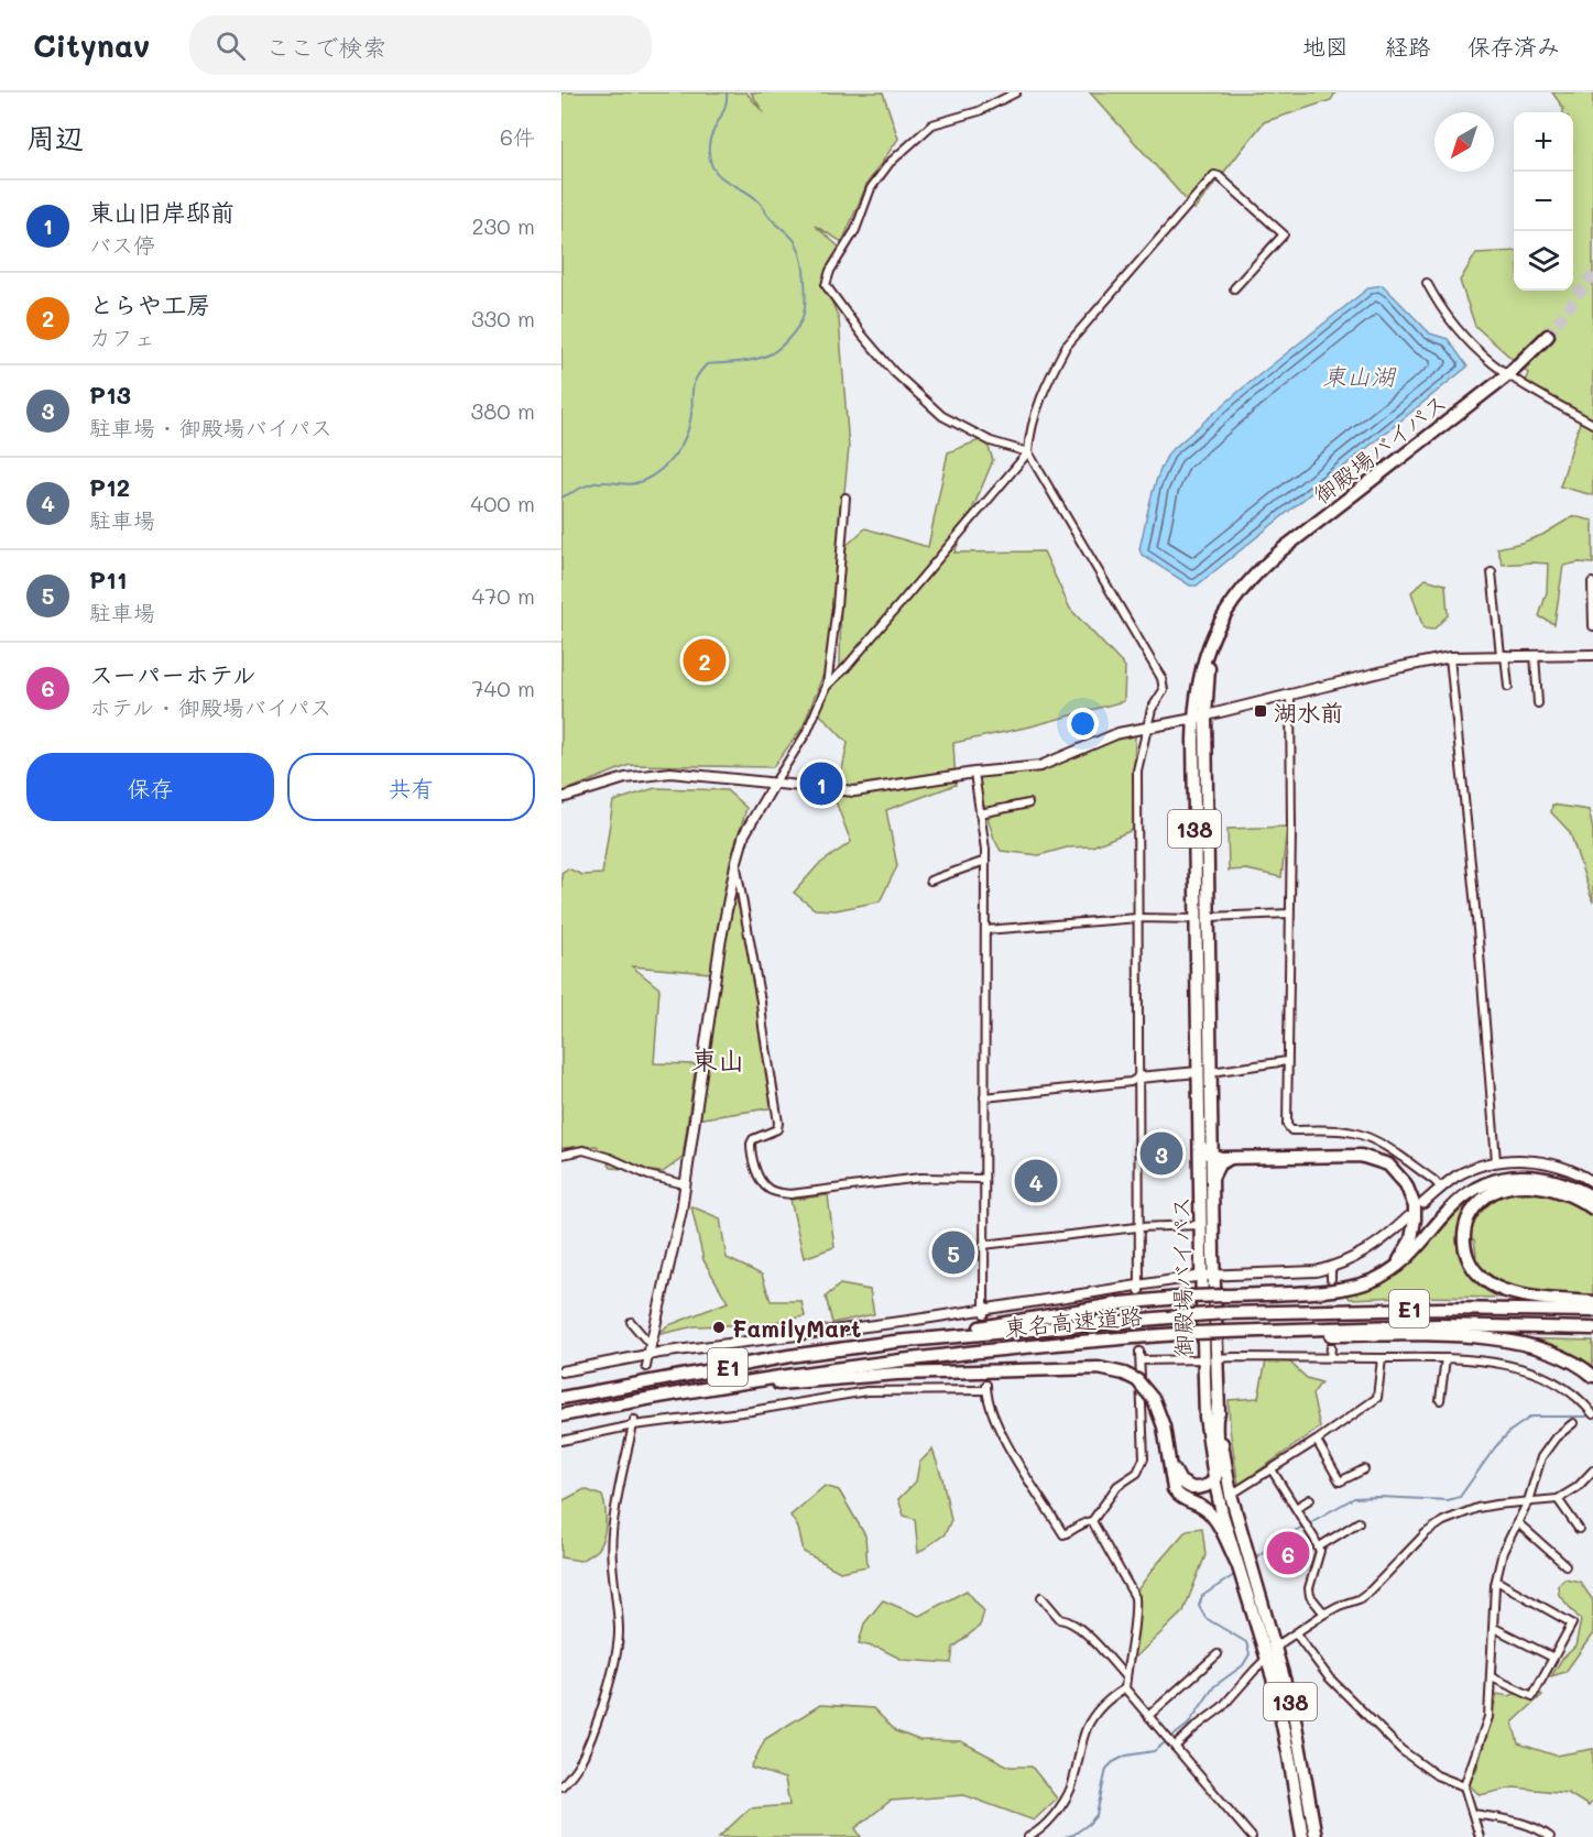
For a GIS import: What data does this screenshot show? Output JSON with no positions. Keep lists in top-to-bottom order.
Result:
{
  "streets": {
    "highway": [
      "御殿場バイパス",
      "138",
      "E1",
      "東名高速道路"
    ]
  },
  "districts": ["東山"],
  "water": ["東山湖"],
  "places": {
    "transit": ["湖水前"],
    "other": ["FamilyMart"]
  },
  "north": "bottom left",
  "page": {
    "header": "Citynav",
    "search": "ここで検索",
    "nav": ["地図", "経路", "保存済み"],
    "heading": ["周辺", "6件"],
    "map_buttons": ["+", "−"],
    "list": [
      {
        "mark": "1",
        "name": "東山旧岸邸前",
        "note": "バス停",
        "value": "230 m"
      },
      {
        "mark": "2",
        "name": "とらや工房",
        "note": "カフェ",
        "value": "330 m"
      },
      {
        "mark": "3",
        "name": "P13",
        "note": "駐車場 · 御殿場バイパス",
        "value": "380 m"
      },
      {
        "mark": "4",
        "name": "P12",
        "note": "駐車場",
        "value": "400 m"
      },
      {
        "mark": "5",
        "name": "P11",
        "note": "駐車場",
        "value": "470 m"
      },
      {
        "mark": "6",
        "name": "スーパーホテル",
        "note": "ホテル · 御殿場バイパス",
        "value": "740 m"
      }
    ],
    "pins": [
      "2",
      "1",
      "3",
      "4",
      "5",
      "6"
    ],
    "buttons": ["保存", "共有"]
  }
}
